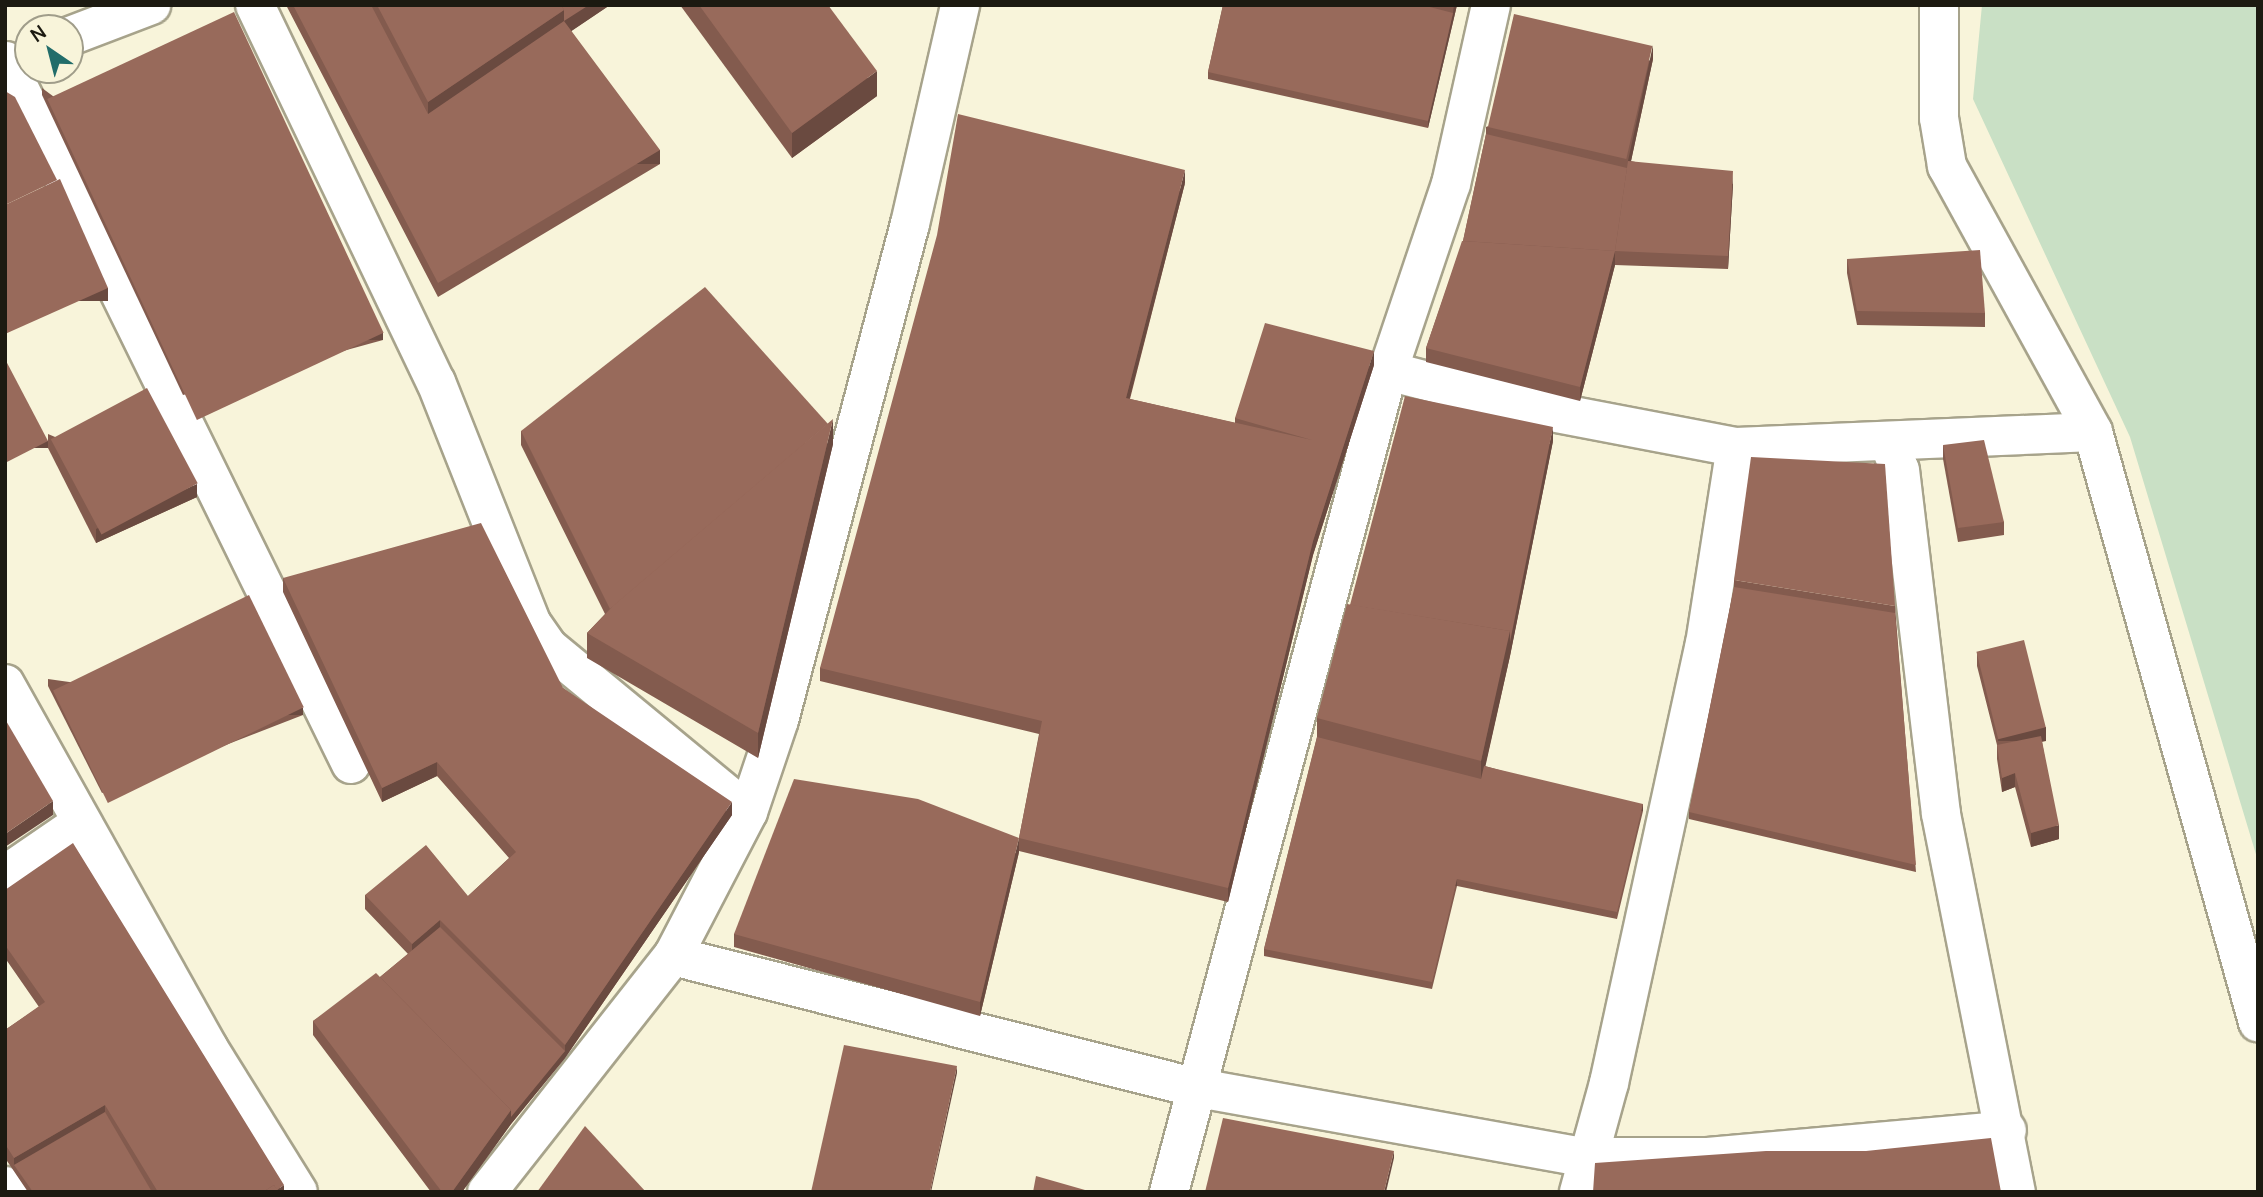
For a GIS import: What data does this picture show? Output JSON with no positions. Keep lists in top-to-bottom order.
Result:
{
  "north": "top left"
}
